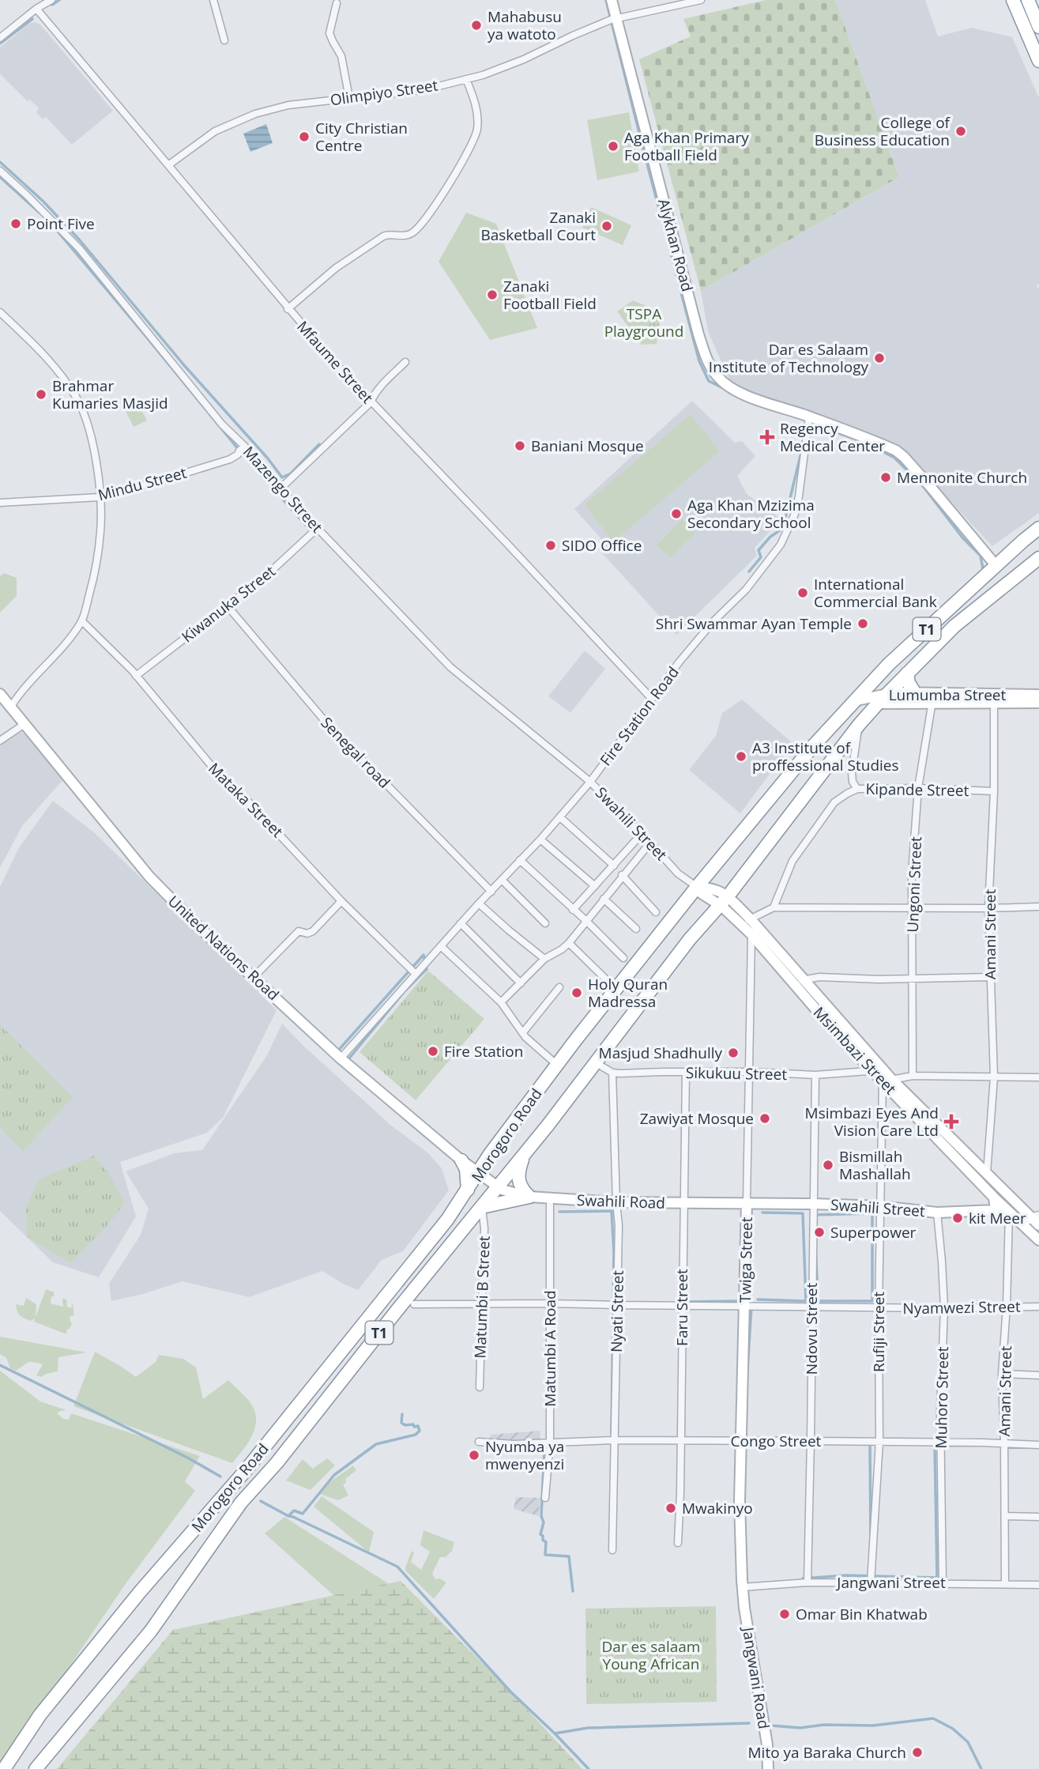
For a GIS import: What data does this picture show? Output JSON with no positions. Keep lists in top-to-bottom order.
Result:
{
  "streets": {
    "highway": ["T1", "Morogoro Road"],
    "street": [
      "Olimpiyo Street",
      "Alykhan Road",
      "Mfaume Street",
      "Mindu Street",
      "Mazengo Street",
      "Kiwanuka Street",
      "Lumumba Street",
      "Fire Station Road",
      "Senegal road",
      "Kipande Street",
      "Mataka Street",
      "Swahili Street",
      "Ungoni Street",
      "Amani Street",
      "United Nations Road",
      "Msimbazi Street",
      "Sikukuu Street",
      "Swahili Road",
      "Twiga Street",
      "Matumbi B Street",
      "Faru Street",
      "Nyamwezi Street",
      "Nyati Street",
      "Ndovu Street",
      "Rufiji Street",
      "Matumbi A Road",
      "Muhoro Street",
      "Congo Street",
      "Jangwani Street",
      "Jangwani Road"
    ]
  },
  "crossings": [
    ["Olimpiyo Street", "Alykhan Road"],
    ["Olimpiyo Street", "Mfaume Street"],
    ["Alykhan Road", "Fire Station Road"],
    ["Alykhan Road", "Morogoro Road"],
    ["Mfaume Street", "Fire Station Road"],
    ["Mindu Street", "Mazengo Street"],
    ["Mazengo Street", "Kiwanuka Street"],
    ["Mazengo Street", "Fire Station Road"],
    ["Mazengo Street", "Swahili Street"],
    ["Kiwanuka Street", "Senegal road"],
    ["Kiwanuka Street", "Mataka Street"],
    ["Lumumba Street", "Ungoni Street"],
    ["Lumumba Street", "Amani Street"],
    ["Lumumba Street", "Morogoro Road"],
    ["Fire Station Road", "Senegal road"],
    ["Fire Station Road", "Mataka Street"],
    ["Fire Station Road", "Swahili Street"],
    ["Fire Station Road", "United Nations Road"],
    ["Kipande Street", "Ungoni Street"],
    ["Kipande Street", "Amani Street"],
    ["Swahili Street", "Msimbazi Street"],
    ["Swahili Street", "Morogoro Road"],
    ["Swahili Street", "Swahili Road"],
    ["Swahili Street", "Twiga Street"],
    ["Swahili Street", "Ndovu Street"],
    ["Swahili Street", "Rufiji Street"],
    ["Swahili Street", "Muhoro Street"],
    ["Amani Street", "Msimbazi Street"],
    ["Amani Street", "Nyamwezi Street"],
    ["Amani Street", "Congo Street"],
    ["Amani Street", "Jangwani Street"],
    ["United Nations Road", "Morogoro Road"],
    ["United Nations Road", "Swahili Road"],
    ["Msimbazi Street", "Sikukuu Street"],
    ["Msimbazi Street", "Morogoro Road"],
    ["Msimbazi Street", "Twiga Street"],
    ["Msimbazi Street", "Rufiji Street"],
    ["Sikukuu Street", "Twiga Street"],
    ["Sikukuu Street", "Faru Street"],
    ["Sikukuu Street", "Nyati Street"],
    ["Sikukuu Street", "Ndovu Street"],
    ["Morogoro Road", "Swahili Road"],
    ["Morogoro Road", "Matumbi B Street"],
    ["Swahili Road", "Twiga Street"],
    ["Swahili Road", "Faru Street"],
    ["Swahili Road", "Nyati Street"],
    ["Swahili Road", "Matumbi A Road"],
    ["Twiga Street", "Nyamwezi Street"],
    ["Twiga Street", "Congo Street"],
    ["Twiga Street", "Jangwani Street"],
    ["Twiga Street", "Jangwani Road"],
    ["Matumbi B Street", "Nyamwezi Street"],
    ["Faru Street", "Nyamwezi Street"],
    ["Faru Street", "Congo Street"],
    ["Nyamwezi Street", "Nyati Street"],
    ["Nyamwezi Street", "Ndovu Street"],
    ["Nyamwezi Street", "Rufiji Street"],
    ["Nyamwezi Street", "Matumbi A Road"],
    ["Nyamwezi Street", "Muhoro Street"],
    ["Nyati Street", "Congo Street"],
    ["Ndovu Street", "Congo Street"],
    ["Ndovu Street", "Jangwani Street"],
    ["Rufiji Street", "Congo Street"],
    ["Rufiji Street", "Jangwani Street"],
    ["Matumbi A Road", "Congo Street"],
    ["Muhoro Street", "Congo Street"],
    ["Muhoro Street", "Jangwani Street"],
    ["Jangwani Street", "Jangwani Road"]
  ],
  "parks": ["TSPA Playground", "Dar es salaam Young African"],
  "places": {
    "other": [
      "Mahabusu ya watoto",
      "College of Business Education",
      "City Christian Centre",
      "Aga Khan Primary Football Field",
      "Point Five",
      "Zanaki Basketball Court",
      "Zanaki Football Field",
      "Dar es Salaam Institute of Technology",
      "Brahmar Kumaries Masjid",
      "Baniani Mosque",
      "Mennonite Church",
      "Aga Khan Mzizima Secondary School",
      "SIDO Office",
      "International Commercial Bank",
      "Shri Swammar Ayan Temple",
      "A3 Institute of proffessional Studies",
      "Holy Quran Madressa",
      "Fire Station",
      "Masjud Shadhully",
      "Zawiyat Mosque",
      "Bismillah Mashallah",
      "kit Meer",
      "Superpower",
      "Nyumba ya mwenyenzi",
      "Mwakinyo",
      "Omar Bin Khatwab",
      "Mito ya Baraka Church"
    ],
    "health": ["Regency Medical Center", "Msimbazi Eyes And Vision Care Ltd"]
  }
}
